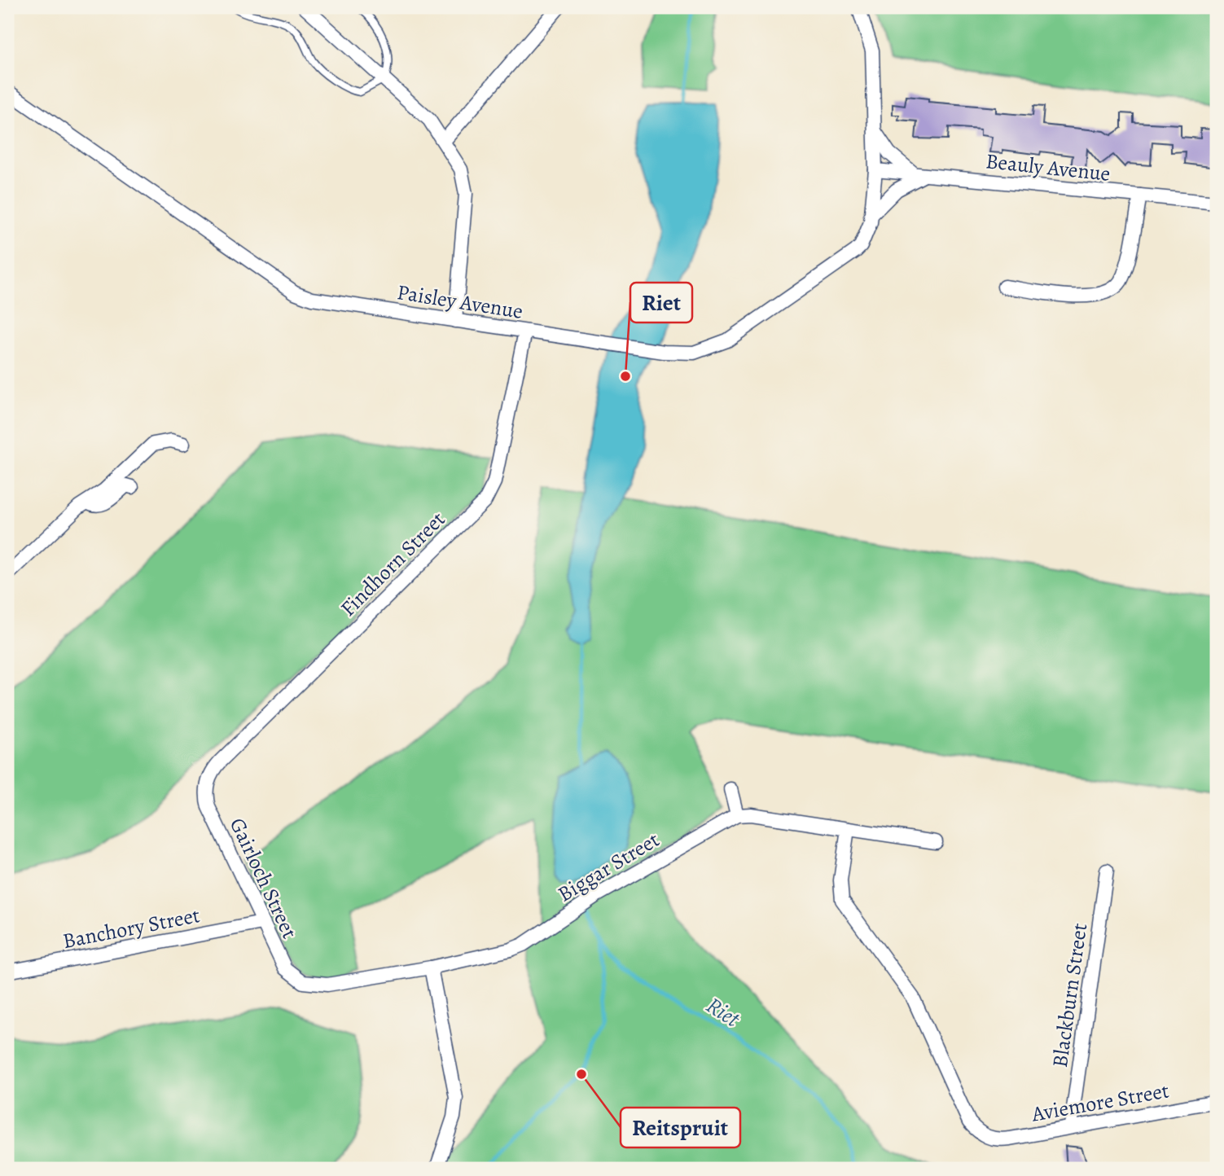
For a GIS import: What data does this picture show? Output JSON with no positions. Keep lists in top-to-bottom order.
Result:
{
  "streets": {
    "street": [
      "Beauly Avenue",
      "Paisley Avenue",
      "Findhorn Street",
      "Biggar Street",
      "Gairloch Street",
      "Banchory Street",
      "Blackburn Street",
      "Aviemore Street"
    ]
  },
  "crossings": [
    ["Beauly Avenue", "Paisley Avenue"],
    ["Paisley Avenue", "Findhorn Street"],
    ["Findhorn Street", "Gairloch Street"],
    ["Biggar Street", "Gairloch Street"],
    ["Biggar Street", "Aviemore Street"],
    ["Gairloch Street", "Banchory Street"],
    ["Blackburn Street", "Aviemore Street"]
  ],
  "water": ["Riet"],
  "places": ["Riet", "Reitspruit"]
}
